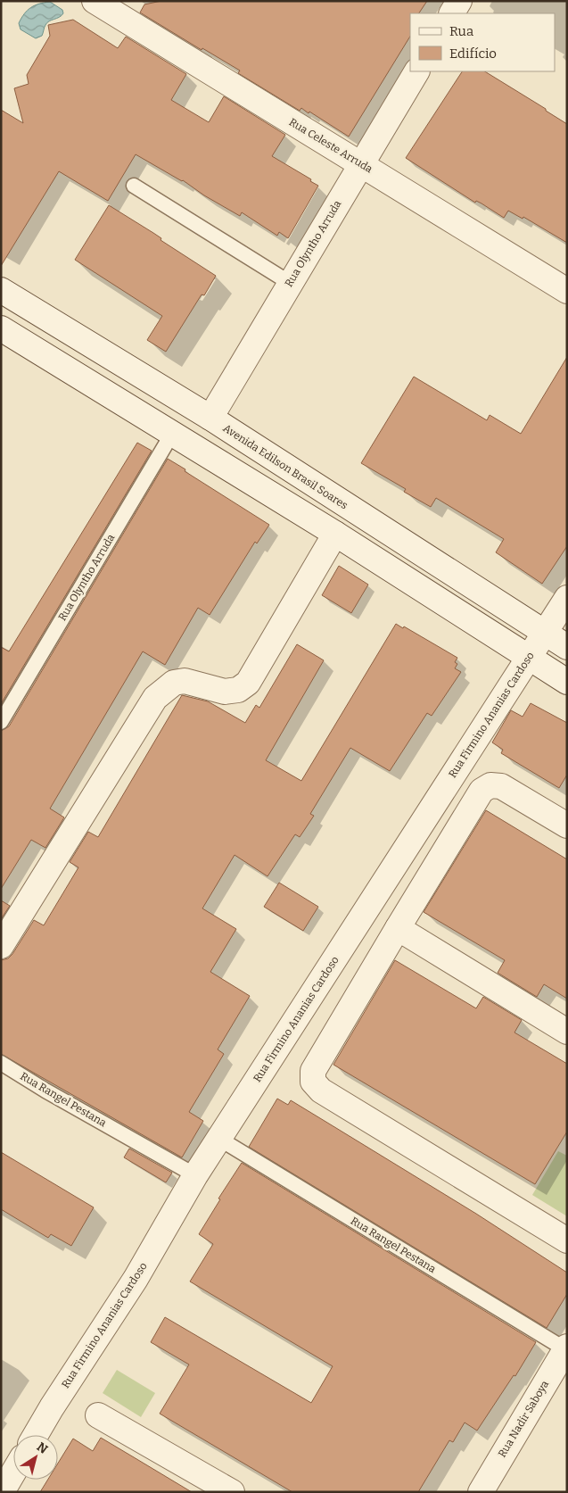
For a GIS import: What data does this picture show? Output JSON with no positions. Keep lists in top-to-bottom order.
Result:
{
  "streets": {
    "street": [
      "Rua Celeste Arruda",
      "Rua Olyntho Arruda",
      "Avenida Edilson Brasil Soares",
      "Rua Firmino Ananias Cardoso",
      "Rua Nadir Saboya"
    ],
    "lane": ["Rua Rangel Pestana"]
  },
  "crossings": [
    ["Rua Celeste Arruda", "Rua Olyntho Arruda"],
    ["Rua Olyntho Arruda", "Avenida Edilson Brasil Soares"],
    ["Avenida Edilson Brasil Soares", "Rua Firmino Ananias Cardoso"],
    ["Rua Firmino Ananias Cardoso", "Rua Rangel Pestana"],
    ["Rua Rangel Pestana", "Rua Nadir Saboya"]
  ],
  "legend": ["Rua", "Edifício"],
  "north": "top right"
}
